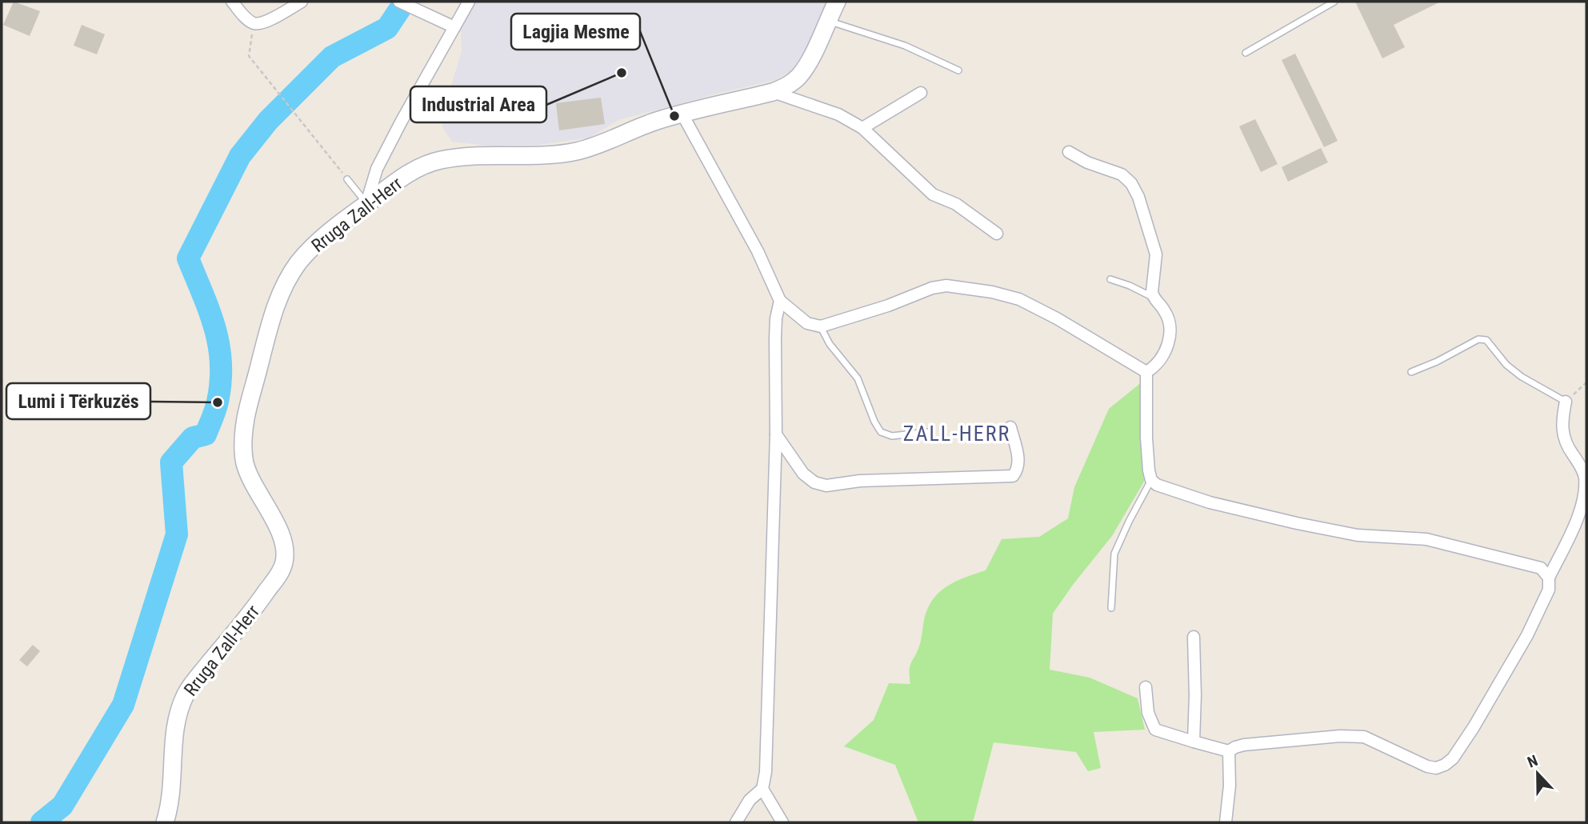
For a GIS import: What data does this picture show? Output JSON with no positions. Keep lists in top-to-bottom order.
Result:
{
  "streets": {
    "main road": ["Rruga Zall-Herr"]
  },
  "districts": ["ZALL-HERR"],
  "places": ["Industrial Area", "Lagjia Mesme", "Lumi i Tërkuzës"],
  "north": "top"
}
